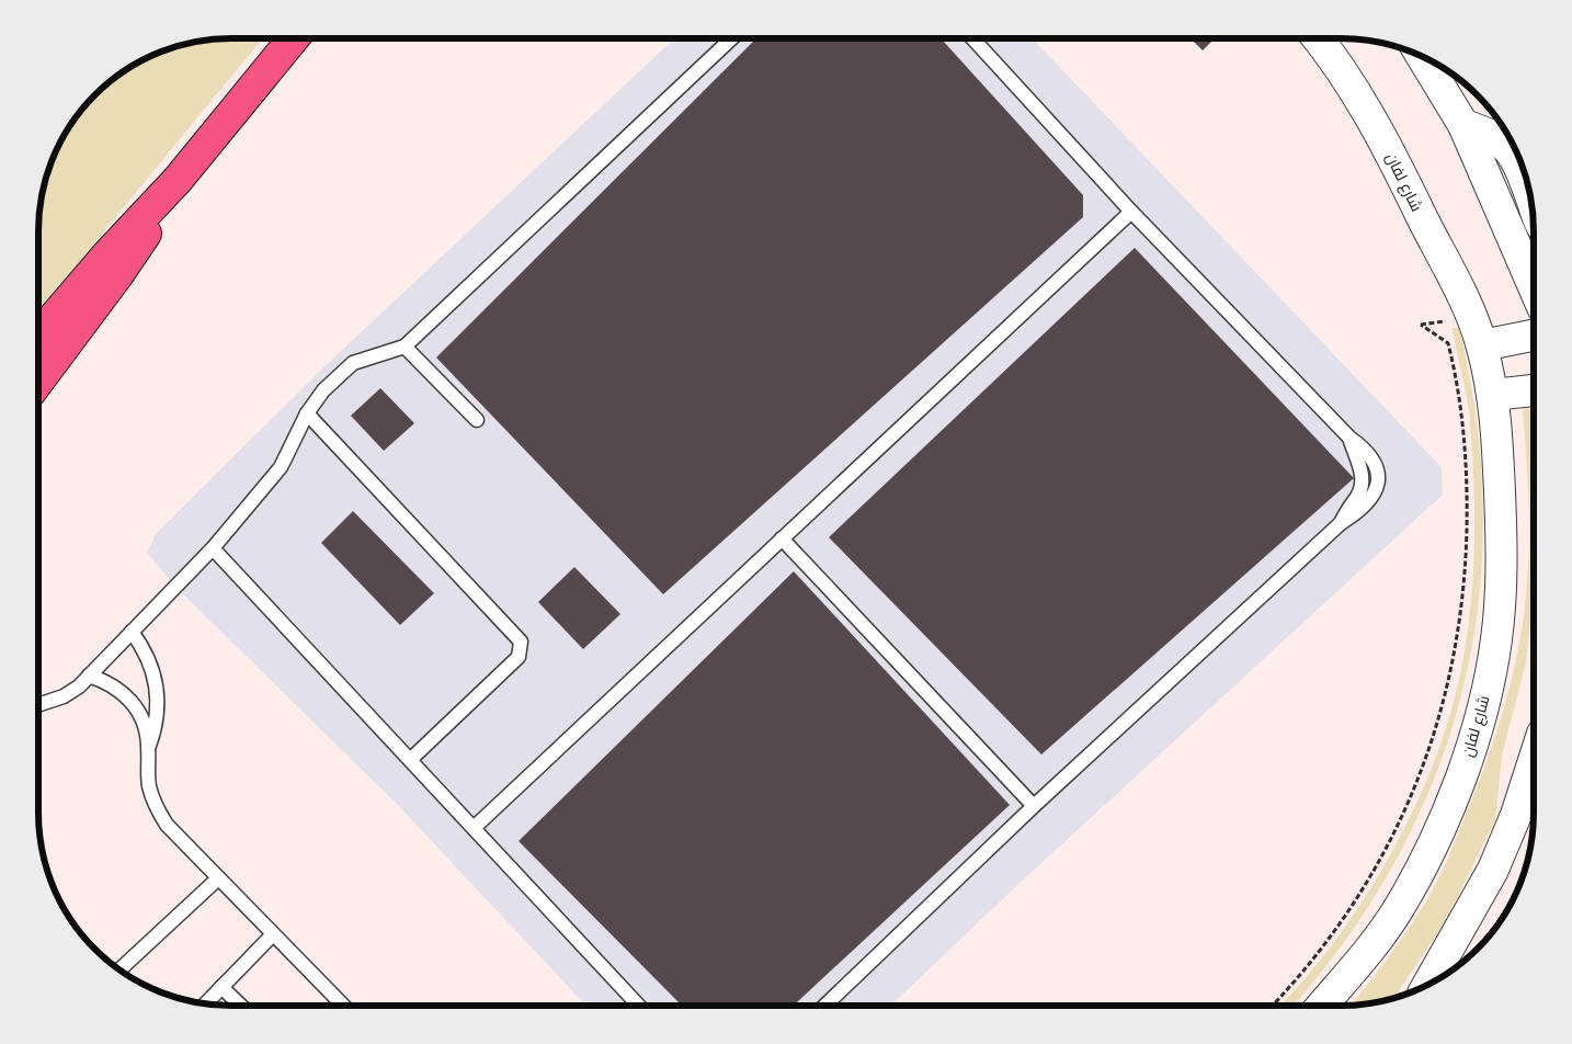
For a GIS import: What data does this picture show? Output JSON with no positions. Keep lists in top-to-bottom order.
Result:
{
  "streets": {
    "street": ["شارع لفان"]
  }
}
